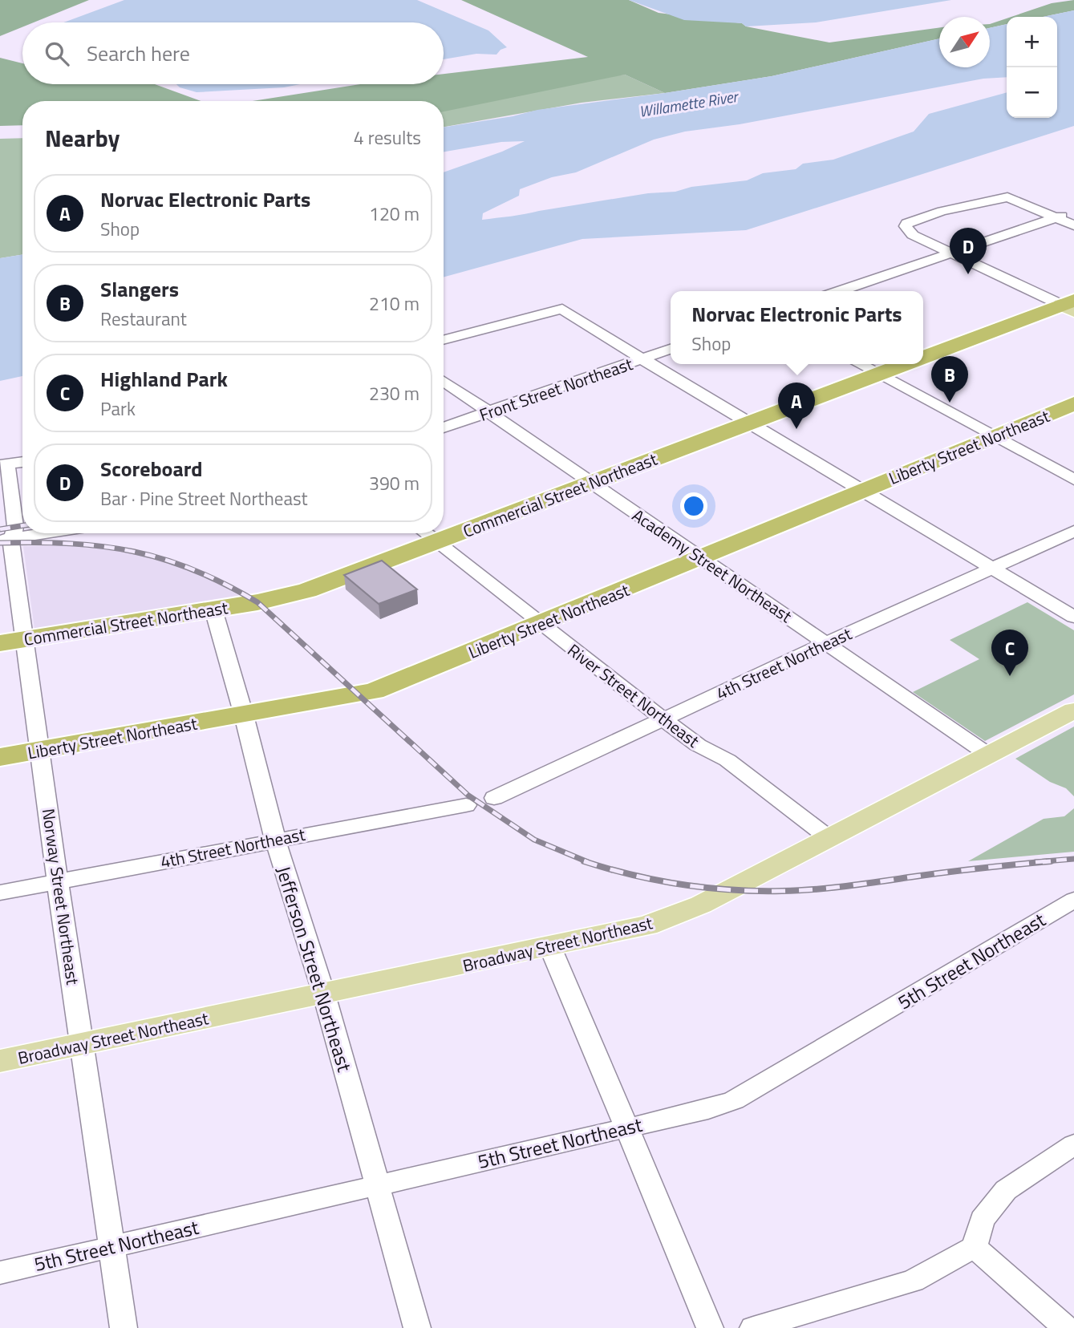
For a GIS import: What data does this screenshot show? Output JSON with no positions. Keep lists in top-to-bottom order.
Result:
{
  "streets": {
    "highway": ["Liberty Street Northeast", "Commercial Street Northeast"],
    "main road": ["Broadway Street Northeast"],
    "street": [
      "Front Street Northeast",
      "Academy Street Northeast",
      "4th Street Northeast",
      "River Street Northeast",
      "Norway Street Northeast",
      "5th Street Northeast",
      "Jefferson Street Northeast"
    ]
  },
  "crossings": [
    ["Front Street Northeast", "Academy Street Northeast"],
    ["Liberty Street Northeast", "Academy Street Northeast"],
    ["Liberty Street Northeast", "River Street Northeast"],
    ["Liberty Street Northeast", "Norway Street Northeast"],
    ["Liberty Street Northeast", "Jefferson Street Northeast"],
    ["Commercial Street Northeast", "Academy Street Northeast"],
    ["Commercial Street Northeast", "River Street Northeast"],
    ["Commercial Street Northeast", "Norway Street Northeast"],
    ["Commercial Street Northeast", "Jefferson Street Northeast"],
    ["Academy Street Northeast", "4th Street Northeast"],
    ["Academy Street Northeast", "Broadway Street Northeast"],
    ["4th Street Northeast", "River Street Northeast"],
    ["4th Street Northeast", "Norway Street Northeast"],
    ["4th Street Northeast", "Jefferson Street Northeast"],
    ["River Street Northeast", "Broadway Street Northeast"],
    ["Norway Street Northeast", "Broadway Street Northeast"],
    ["Norway Street Northeast", "5th Street Northeast"],
    ["Broadway Street Northeast", "Jefferson Street Northeast"],
    ["5th Street Northeast", "Jefferson Street Northeast"]
  ],
  "water": ["Willamette River"],
  "north": "top right",
  "page": {
    "map_buttons": ["+", "−"],
    "search": "Search here",
    "heading": ["Nearby", "4 results"],
    "list": [
      {
        "mark": "A",
        "name": "Norvac Electronic Parts",
        "note": "Shop",
        "value": "120 m"
      },
      {
        "mark": "B",
        "name": "Slangers",
        "note": "Restaurant",
        "value": "210 m"
      },
      {
        "mark": "C",
        "name": "Highland Park",
        "note": "Park",
        "value": "230 m"
      },
      {
        "mark": "D",
        "name": "Scoreboard",
        "note": "Bar · Pine Street Northeast",
        "value": "390 m"
      }
    ],
    "pins": [
      "D",
      "B",
      "A",
      "C"
    ],
    "popup": ["Norvac Electronic Parts", "Shop"]
  }
}
